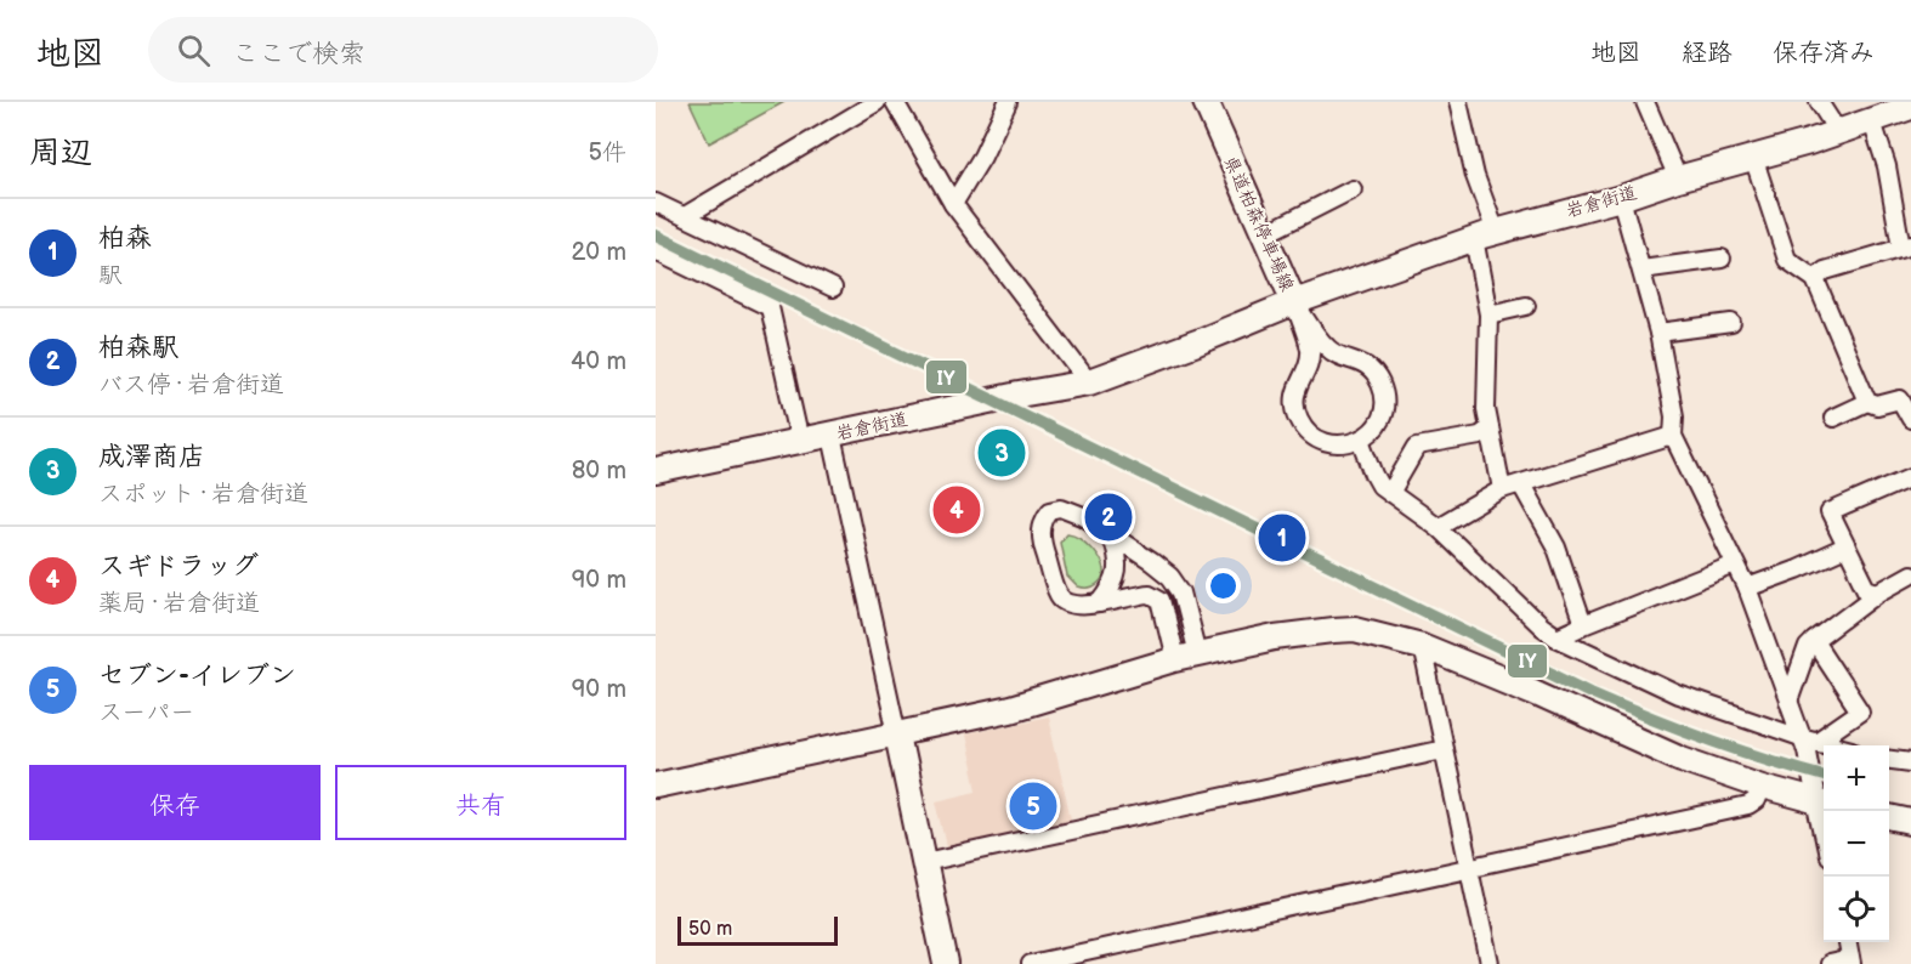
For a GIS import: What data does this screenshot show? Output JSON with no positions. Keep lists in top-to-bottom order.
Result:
{
  "streets": {
    "street": ["岩倉街道", "県道柏森停車場線"]
  },
  "crossings": [
    ["岩倉街道", "県道柏森停車場線"]
  ],
  "lines": ["transit line IY"],
  "scale_bar": "50 m",
  "page": {
    "header": "地図",
    "search": "ここで検索",
    "nav": ["地図", "経路", "保存済み"],
    "heading": ["周辺", "5件"],
    "list": [
      {
        "mark": "1",
        "name": "柏森",
        "note": "駅",
        "value": "20 m"
      },
      {
        "mark": "2",
        "name": "柏森駅",
        "note": "バス停 · 岩倉街道",
        "value": "40 m"
      },
      {
        "mark": "3",
        "name": "成澤商店",
        "note": "スポット · 岩倉街道",
        "value": "80 m"
      },
      {
        "mark": "4",
        "name": "スギドラッグ",
        "note": "薬局 · 岩倉街道",
        "value": "90 m"
      },
      {
        "mark": "5",
        "name": "セブン-イレブン",
        "note": "スーパー",
        "value": "90 m"
      }
    ],
    "pins": [
      "3",
      "4",
      "2",
      "1",
      "5"
    ],
    "buttons": ["保存", "共有"],
    "map_buttons": ["+", "−"],
    "scale": "50 m"
  }
}
